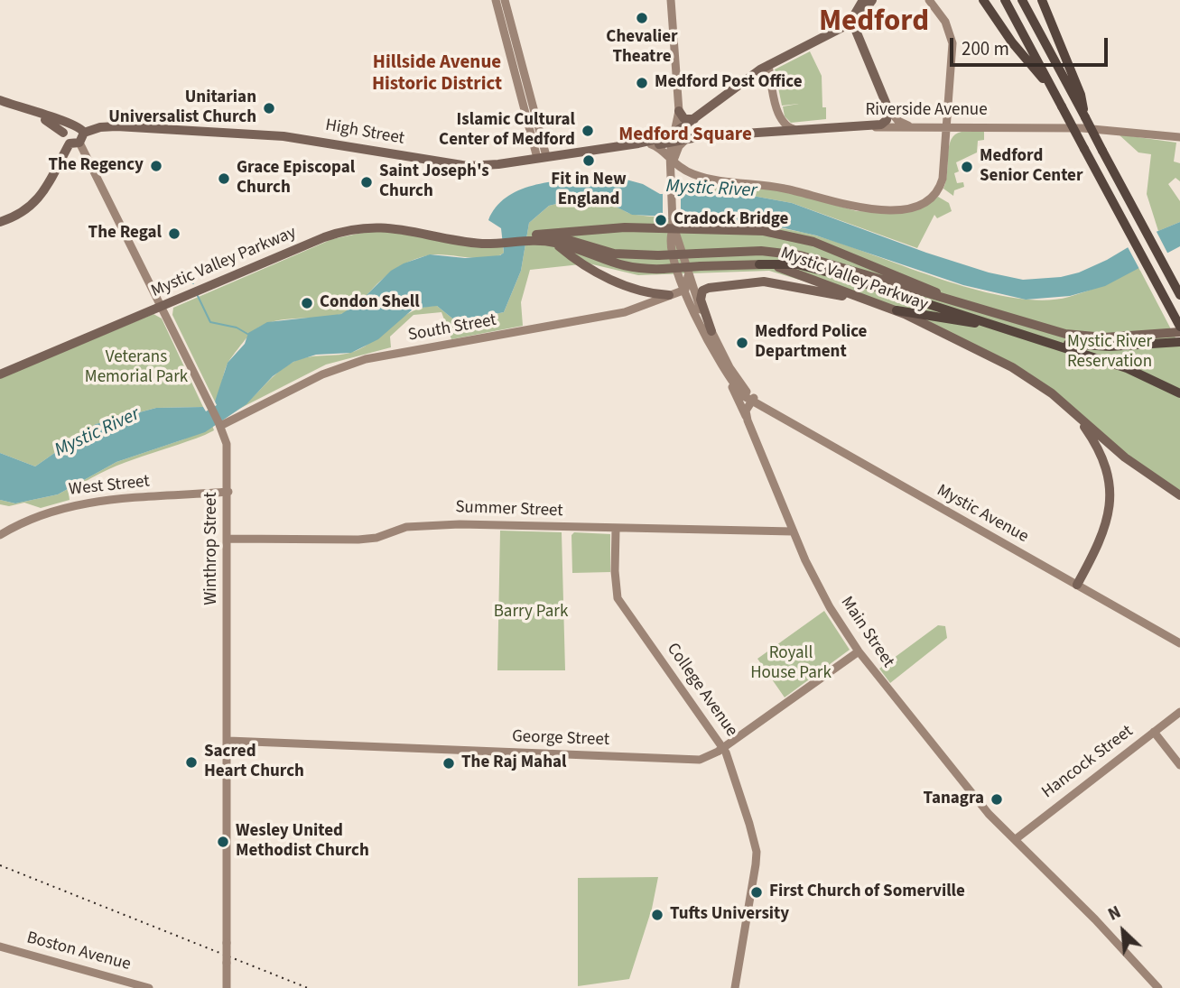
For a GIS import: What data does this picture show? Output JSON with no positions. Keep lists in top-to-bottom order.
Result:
{
  "streets": {
    "main road": ["Riverside Avenue", "High Street", "Mystic Valley Parkway"],
    "street": [
      "South Street",
      "West Street",
      "Summer Street",
      "Mystic Avenue",
      "Winthrop Street",
      "Main Street",
      "College Avenue",
      "George Street",
      "Hancock Street",
      "Boston Avenue"
    ]
  },
  "crossings": [
    ["Riverside Avenue", "High Street"],
    ["Mystic Valley Parkway", "Winthrop Street"],
    ["South Street", "Winthrop Street"],
    ["West Street", "Winthrop Street"],
    ["Summer Street", "Winthrop Street"],
    ["Summer Street", "Main Street"],
    ["Summer Street", "College Avenue"],
    ["Winthrop Street", "George Street"],
    ["Main Street", "George Street"],
    ["Main Street", "Hancock Street"],
    ["College Avenue", "George Street"]
  ],
  "districts": ["Medford", "Hillside Avenue Historic District", "Medford Square"],
  "water": ["Mystic River"],
  "parks": [
    "Mystic River Reservation",
    "Veterans Memorial Park",
    "Barry Park",
    "Royall House Park"
  ],
  "places": [
    "Chevalier Theatre",
    "Medford Post Office",
    "Unitarian Universalist Church",
    "Islamic Cultural Center of Medford",
    "Fit in New England",
    "The Regency",
    "Medford Senior Center",
    "Grace Episcopal Church",
    "Saint Joseph's Church",
    "Cradock Bridge",
    "The Regal",
    "Condon Shell",
    "Medford Police Department",
    "Sacred Heart Church",
    "The Raj Mahal",
    "Tanagra",
    "Wesley United Methodist Church",
    "First Church of Somerville",
    "Tufts University"
  ],
  "scale_bar": "200 m",
  "north": "top left"
}
